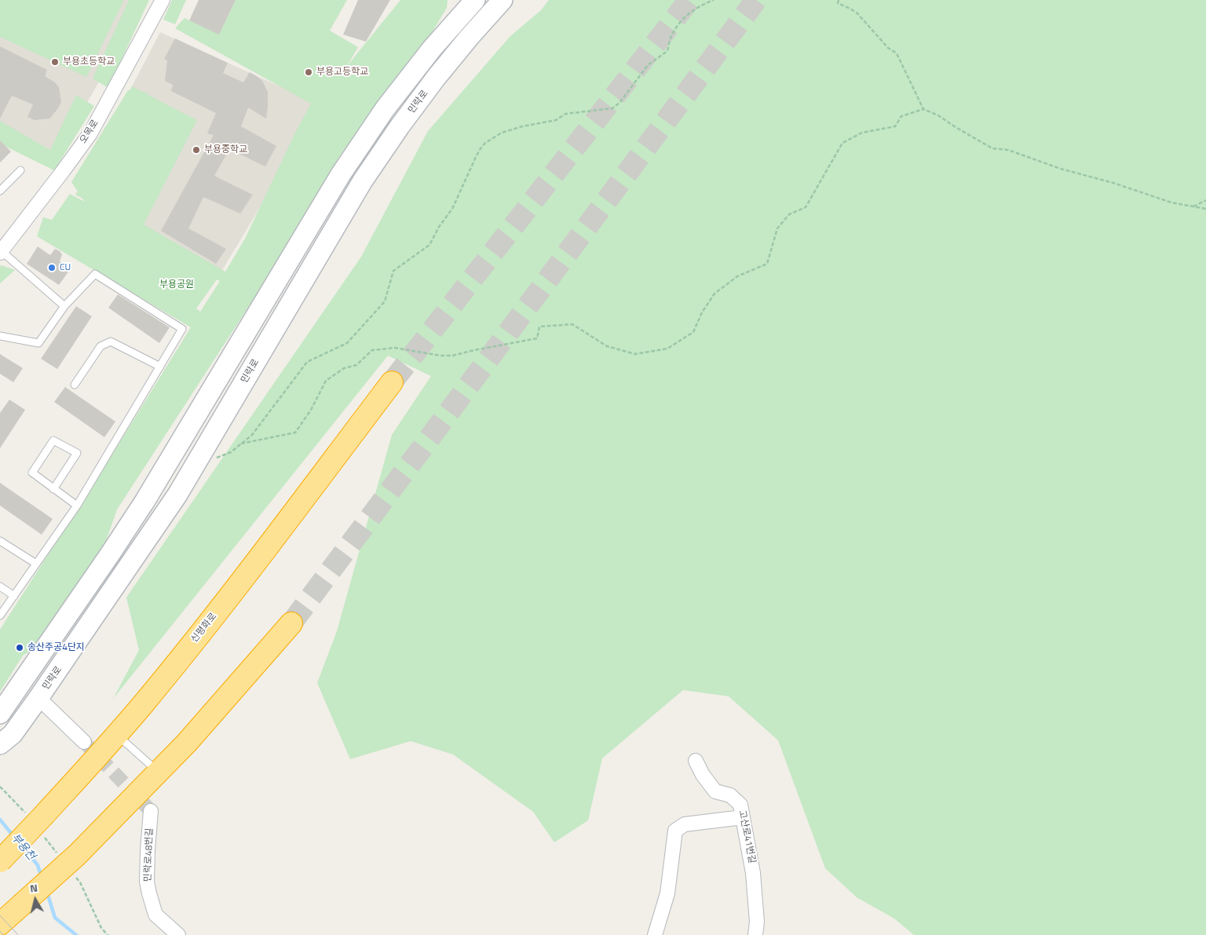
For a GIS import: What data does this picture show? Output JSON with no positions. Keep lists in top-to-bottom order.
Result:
{
  "streets": {
    "highway": ["신평화로"],
    "main road": ["민락로"],
    "street": ["오목로", "고산로41번길", "민락로48번길"]
  },
  "water": ["부용천"],
  "parks": ["부용공원"],
  "places": [
    "부용초등학교",
    "부용고등학교",
    "부용중학교",
    "CU",
    "송산주공4단지"
  ],
  "north": "top"
}
